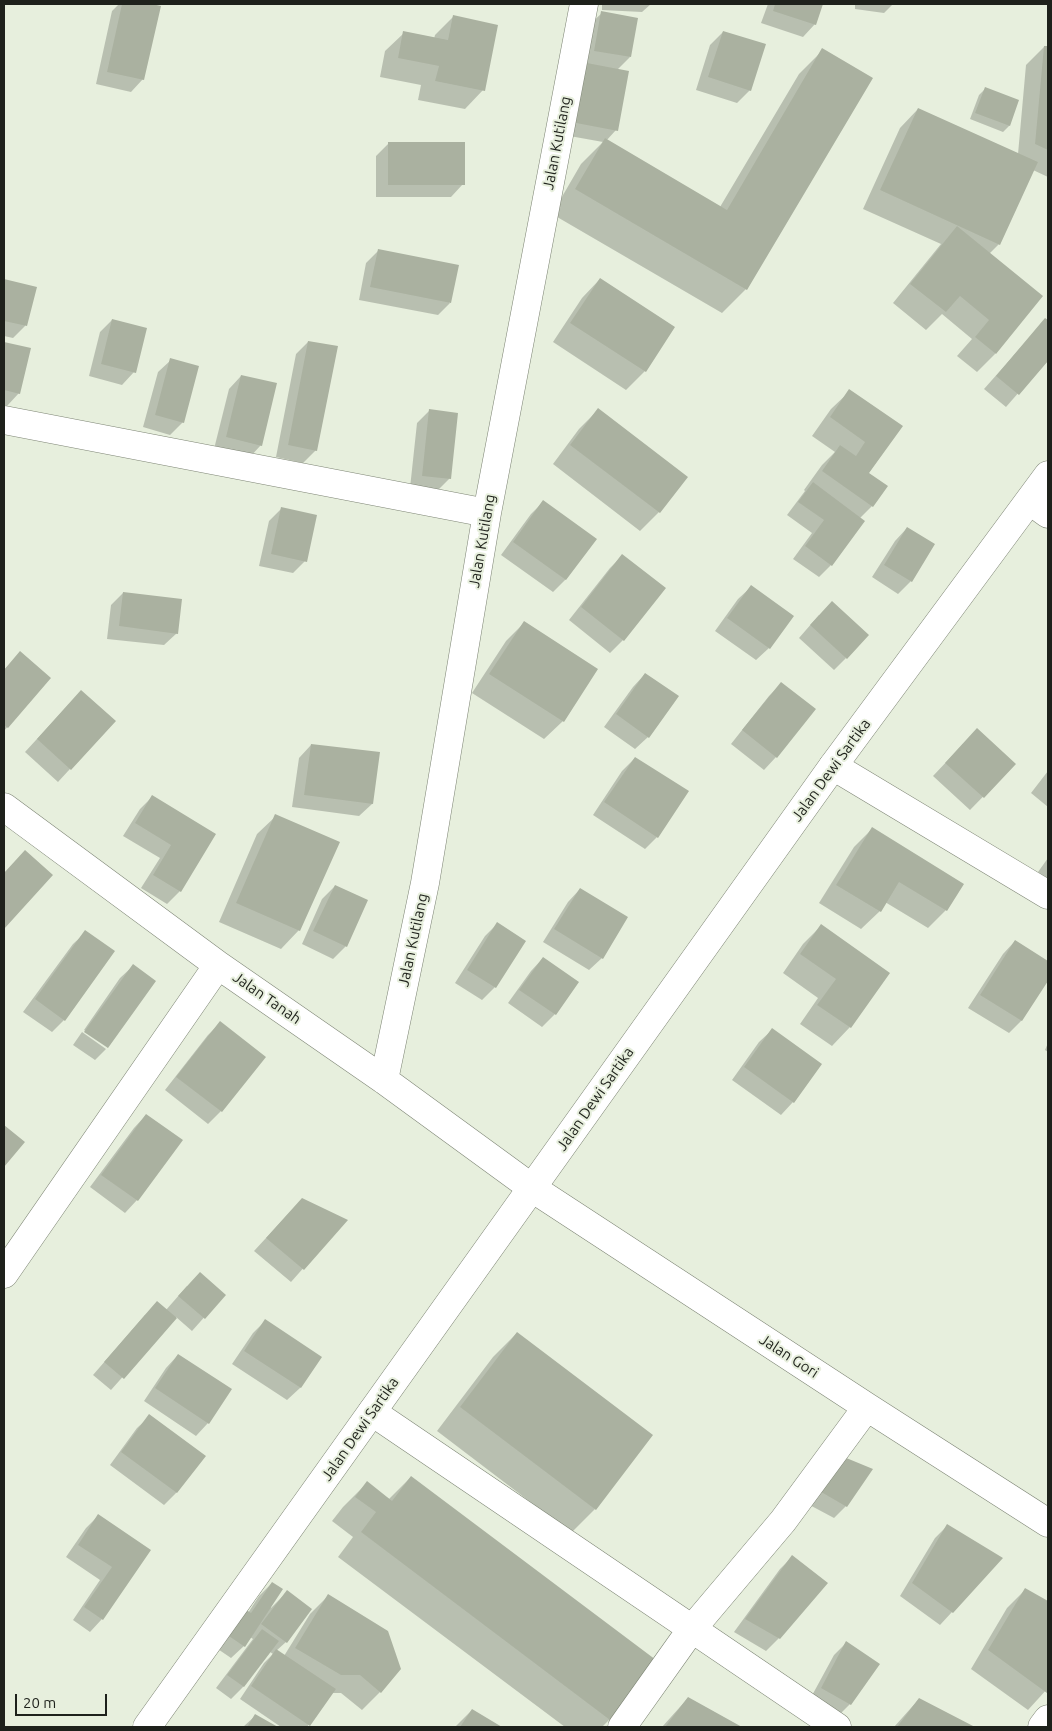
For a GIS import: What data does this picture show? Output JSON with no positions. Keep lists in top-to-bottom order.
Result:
{
  "streets": {
    "street": [
      "Jalan Kutilang",
      "Jalan Dewi Sartika",
      "Jalan Tanah",
      "Jalan Gori"
    ]
  },
  "crossings": [
    ["Jalan Kutilang", "Jalan Tanah"],
    ["Jalan Dewi Sartika", "Jalan Tanah"],
    ["Jalan Dewi Sartika", "Jalan Gori"],
    ["Jalan Tanah", "Jalan Gori"]
  ],
  "scale_bar": "20 m"
}
